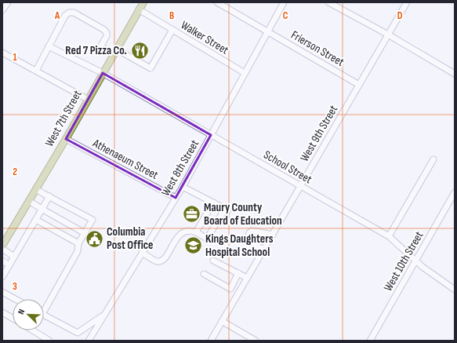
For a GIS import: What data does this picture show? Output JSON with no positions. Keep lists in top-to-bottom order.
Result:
{
  "streets": {
    "main road": ["West 7th Street"],
    "street": [
      "Walker Street",
      "Frierson Street",
      "West 9th Street",
      "Athenaeum Street",
      "School Street",
      "West 8th Street",
      "West 10th Street"
    ]
  },
  "crossings": [
    ["Walker Street", "West 7th Street"],
    ["Walker Street", "West 8th Street"],
    ["Frierson Street", "West 9th Street"],
    ["Frierson Street", "West 8th Street"],
    ["West 7th Street", "Athenaeum Street"],
    ["West 7th Street", "School Street"],
    ["West 9th Street", "School Street"],
    ["Athenaeum Street", "West 8th Street"],
    ["School Street", "West 8th Street"],
    ["School Street", "West 10th Street"]
  ],
  "places": {
    "restaurant": ["Red 7 Pizza Co."],
    "office": ["Maury County Board of Education"],
    "public building": ["Columbia Post Office"],
    "school or university": ["Kings Daughters Hospital School"]
  },
  "north": "top left",
  "grid": {
    "columns": [
      "A",
      "B",
      "C",
      "D"
    ],
    "rows": ["1", "2", "3"]
  }
}
